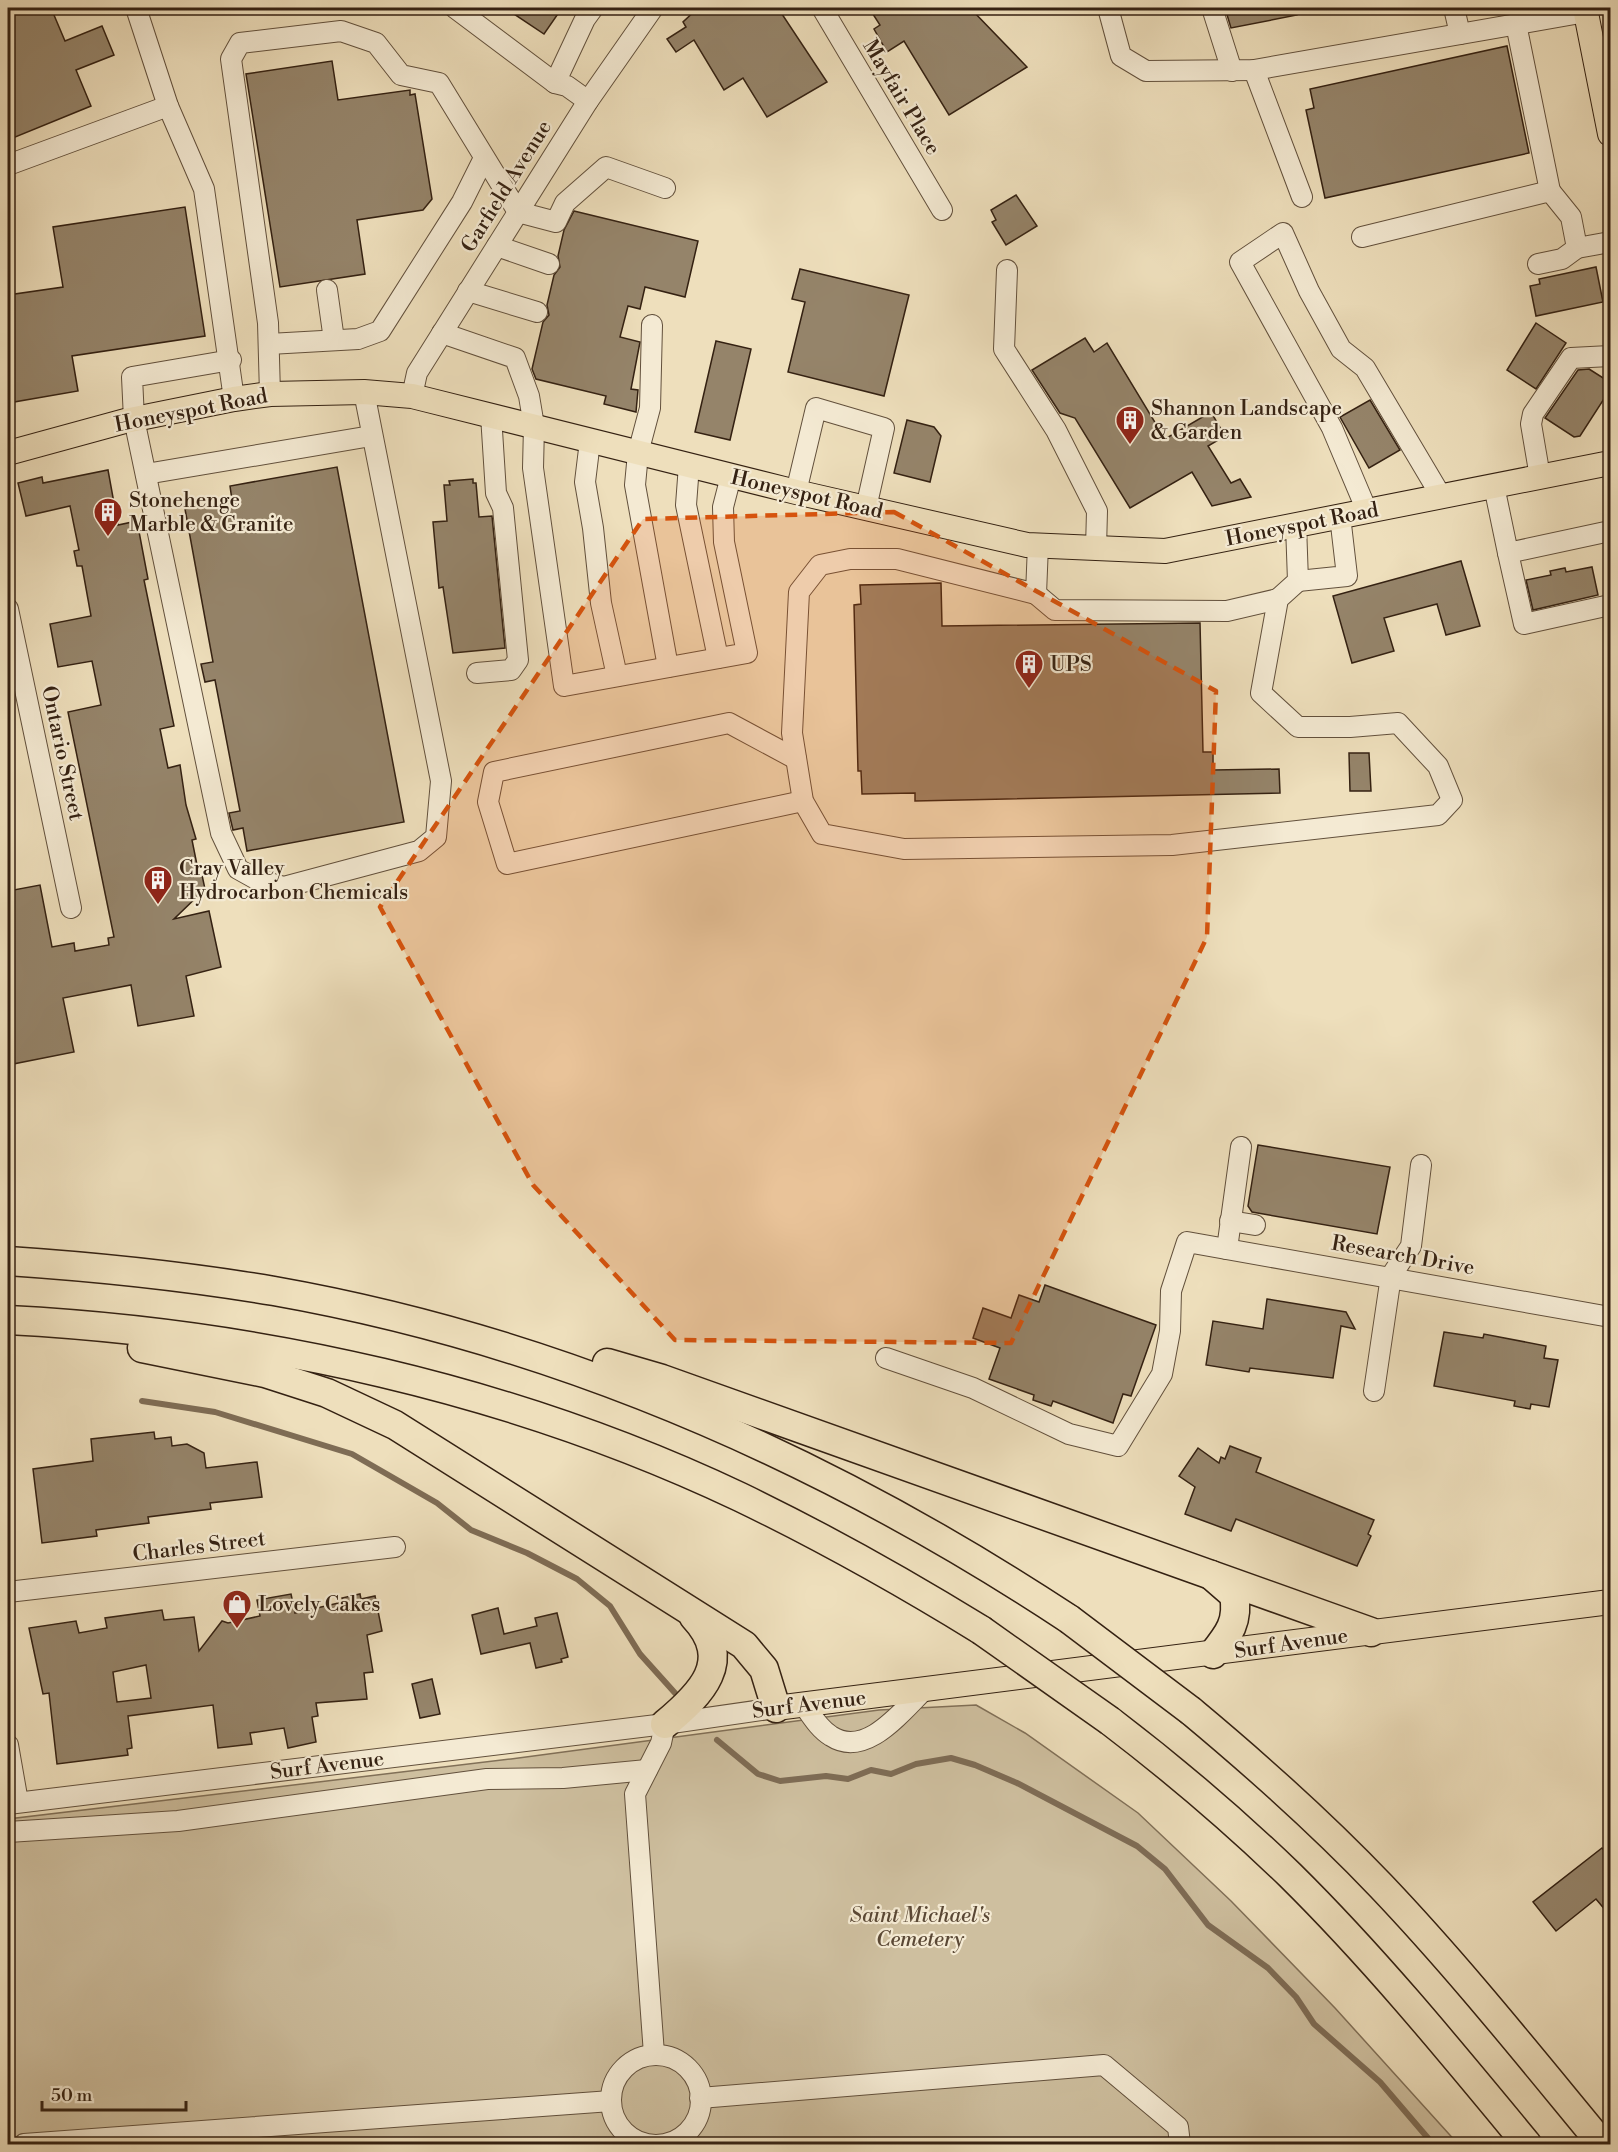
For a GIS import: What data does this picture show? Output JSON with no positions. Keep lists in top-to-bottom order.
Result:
{
  "streets": {
    "main road": ["Honeyspot Road", "Surf Avenue"],
    "street": [
      "Mayfair Place",
      "Garfield Avenue",
      "Ontario Street",
      "Research Drive",
      "Charles Street"
    ]
  },
  "crossings": [
    ["Garfield Avenue", "Honeyspot Road"]
  ],
  "parks": ["Saint Michael's Cemetery"],
  "places": {
    "building": [
      "Shannon Landscape & Garden",
      "Stonehenge Marble & Granite",
      "UPS",
      "Cray Valley Hydrocarbon Chemicals"
    ],
    "shop": ["Lovely Cakes"]
  },
  "scale_bar": "50 m"
}
